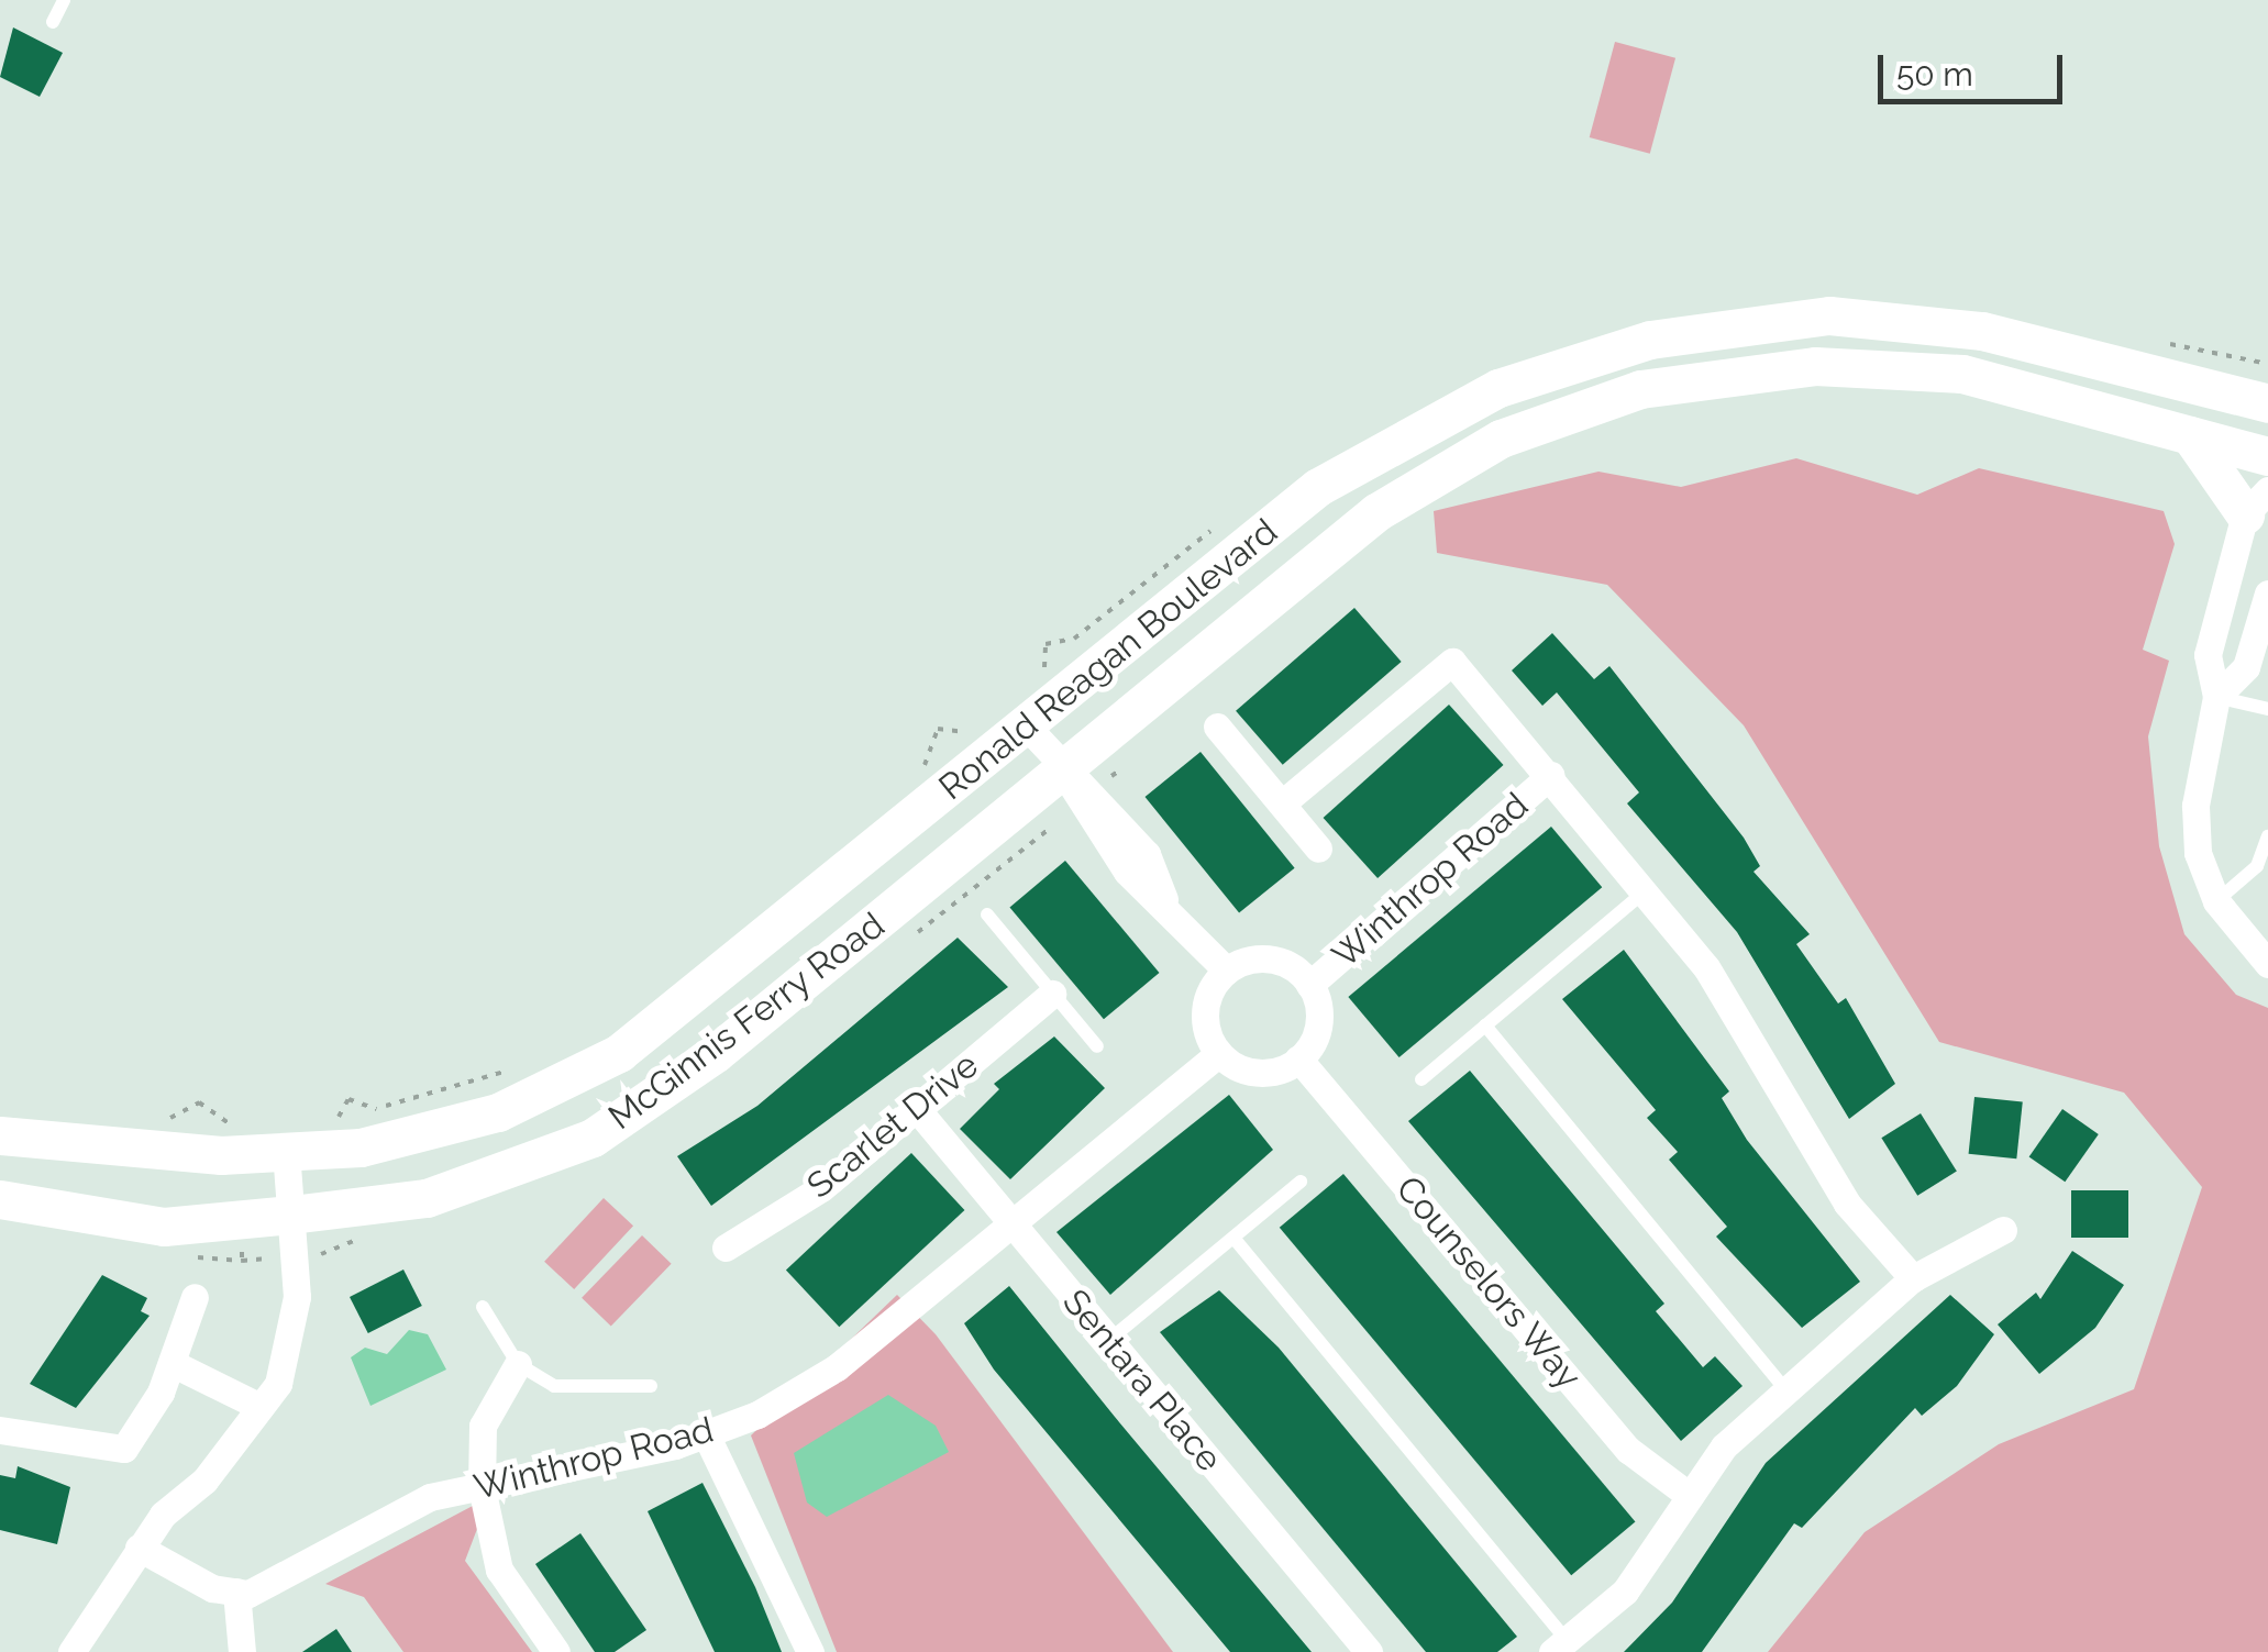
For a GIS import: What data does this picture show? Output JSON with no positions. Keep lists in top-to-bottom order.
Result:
{
  "streets": {
    "main road": ["Ronald Reagan Boulevard", "McGinnis Ferry Road"],
    "street": [
      "Winthrop Road",
      "Scarlet Drive",
      "Counselors Way",
      "Sentara Place"
    ]
  },
  "crossings": [
    ["Ronald Reagan Boulevard", "McGinnis Ferry Road"],
    ["Winthrop Road", "Counselors Way"],
    ["Winthrop Road", "Sentara Place"],
    ["Scarlet Drive", "Sentara Place"]
  ],
  "scale_bar": "50 m"
}
